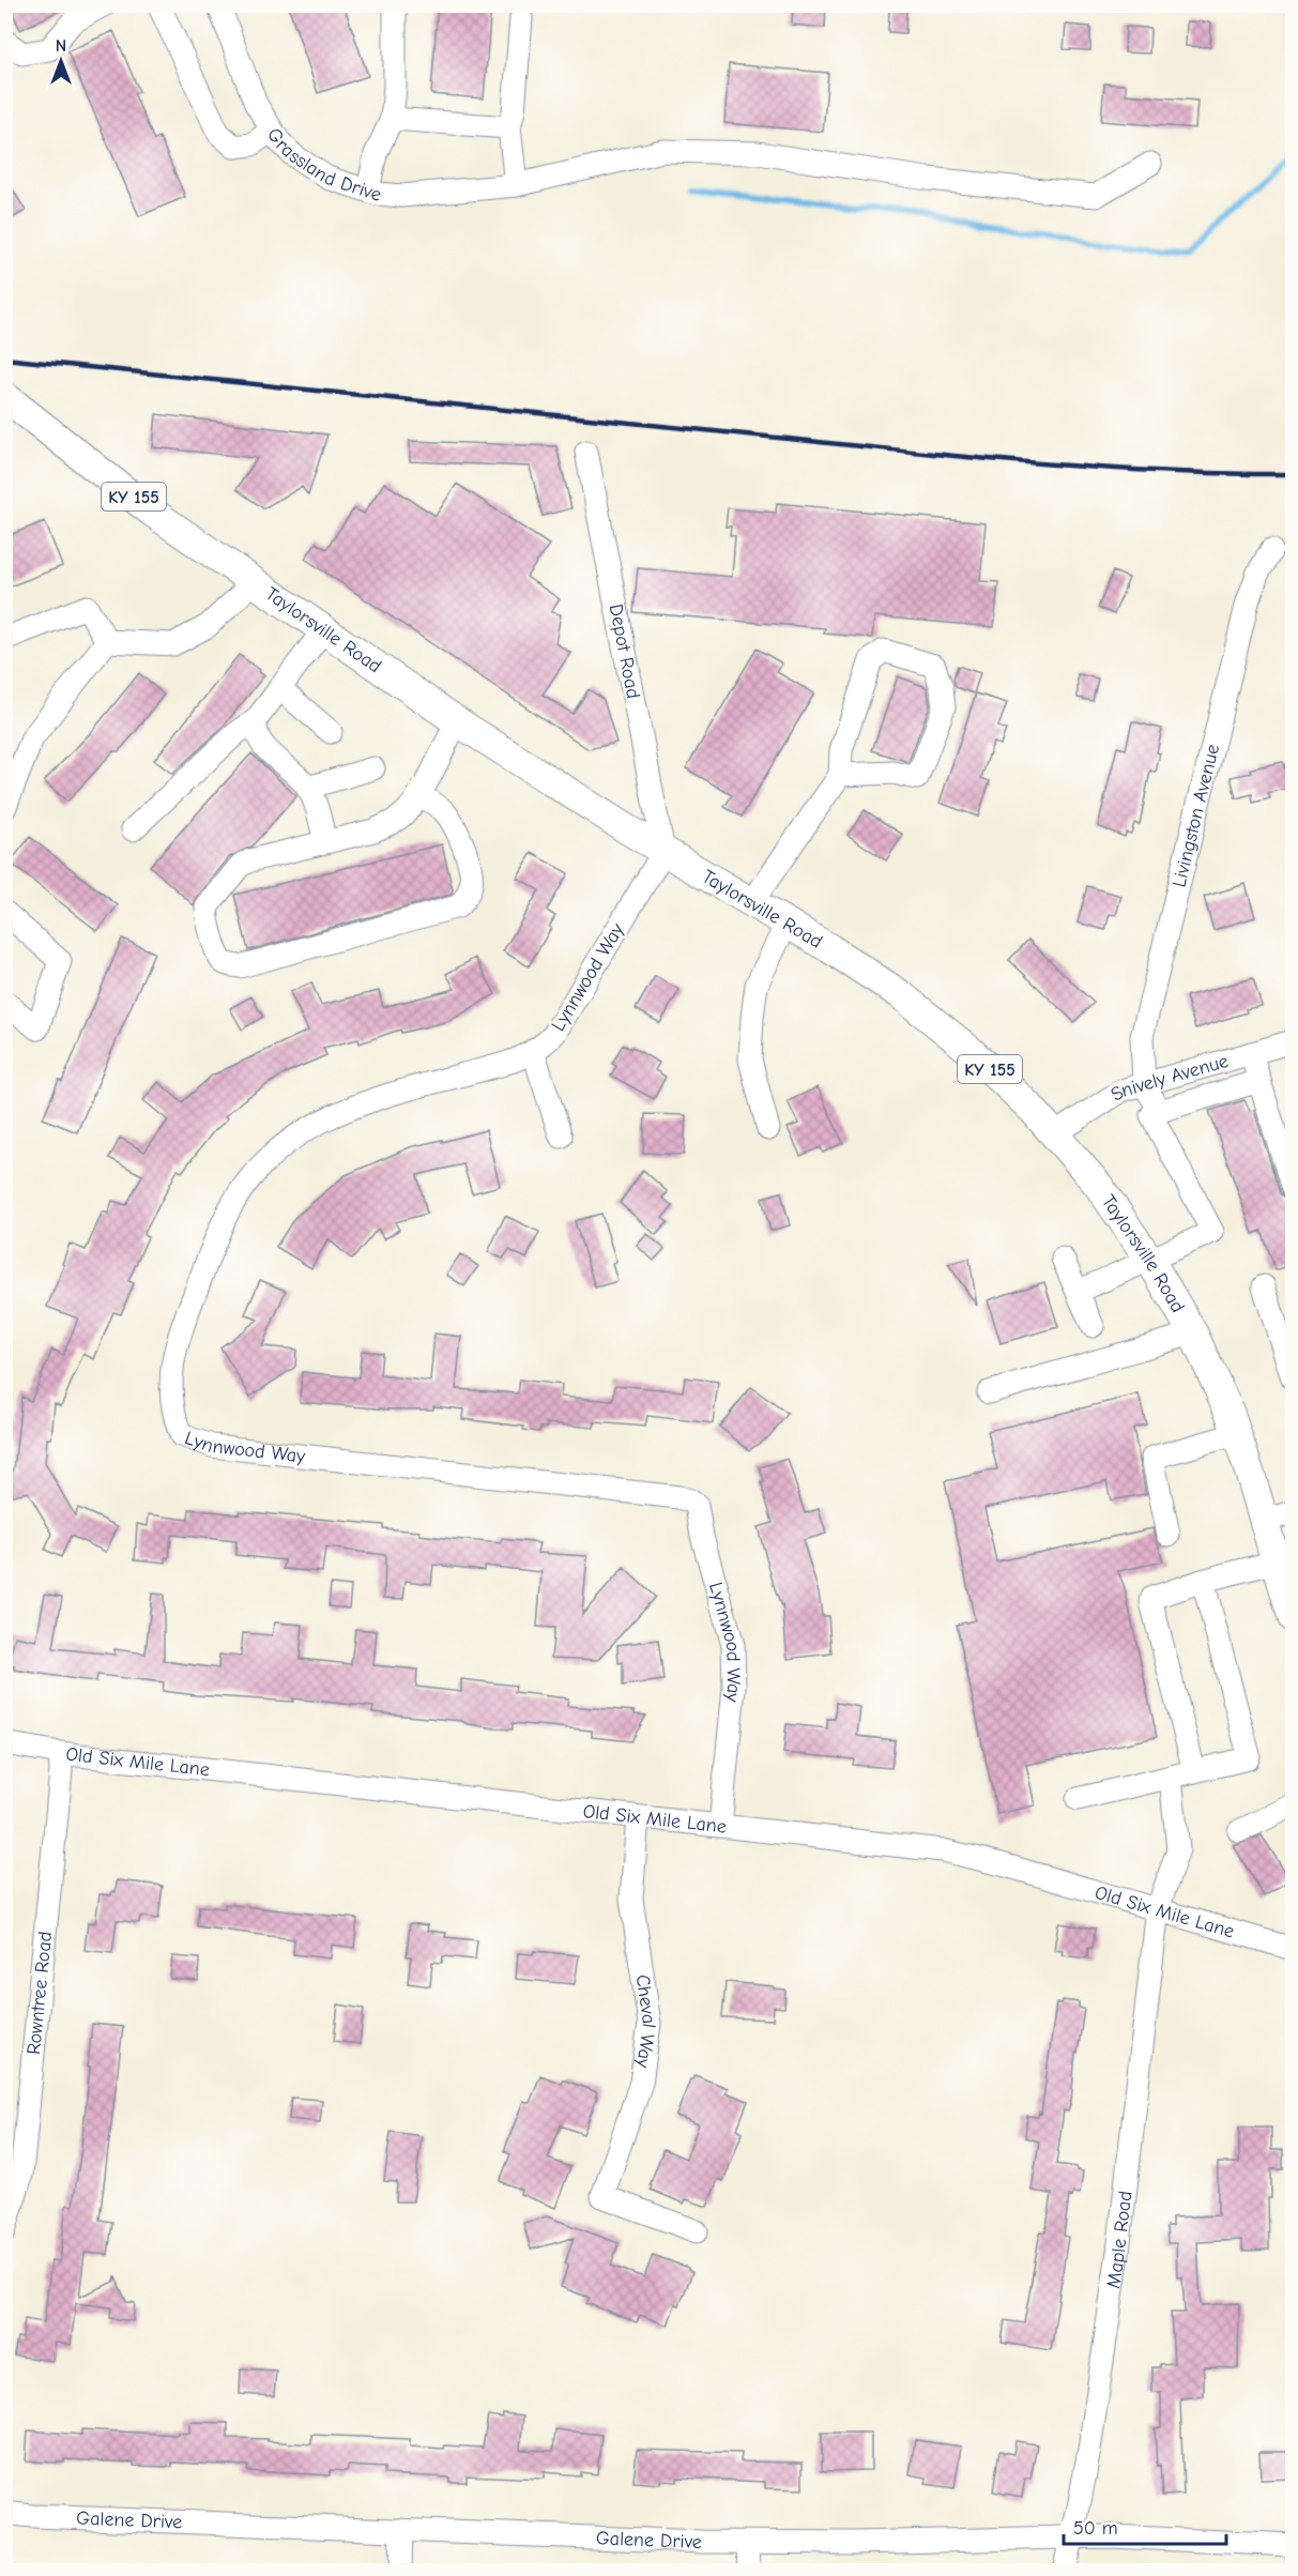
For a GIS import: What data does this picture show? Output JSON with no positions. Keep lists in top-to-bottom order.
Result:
{
  "streets": {
    "main road": ["KY 155", "Taylorsville Road"],
    "street": [
      "Grassland Drive",
      "Depot Road",
      "Livingston Avenue",
      "Lynnwood Way",
      "Snively Avenue",
      "Old Six Mile Lane",
      "Rowntree Road",
      "Cheval Way",
      "Maple Road",
      "Galene Drive"
    ]
  },
  "crossings": [
    ["Taylorsville Road", "Depot Road"],
    ["Taylorsville Road", "Lynnwood Way"],
    ["Taylorsville Road", "Snively Avenue"],
    ["Depot Road", "Lynnwood Way"],
    ["Livingston Avenue", "Snively Avenue"],
    ["Lynnwood Way", "Old Six Mile Lane"],
    ["Old Six Mile Lane", "Rowntree Road"],
    ["Old Six Mile Lane", "Cheval Way"],
    ["Old Six Mile Lane", "Maple Road"],
    ["Maple Road", "Galene Drive"]
  ],
  "scale_bar": "50 m",
  "north": "top"
}
